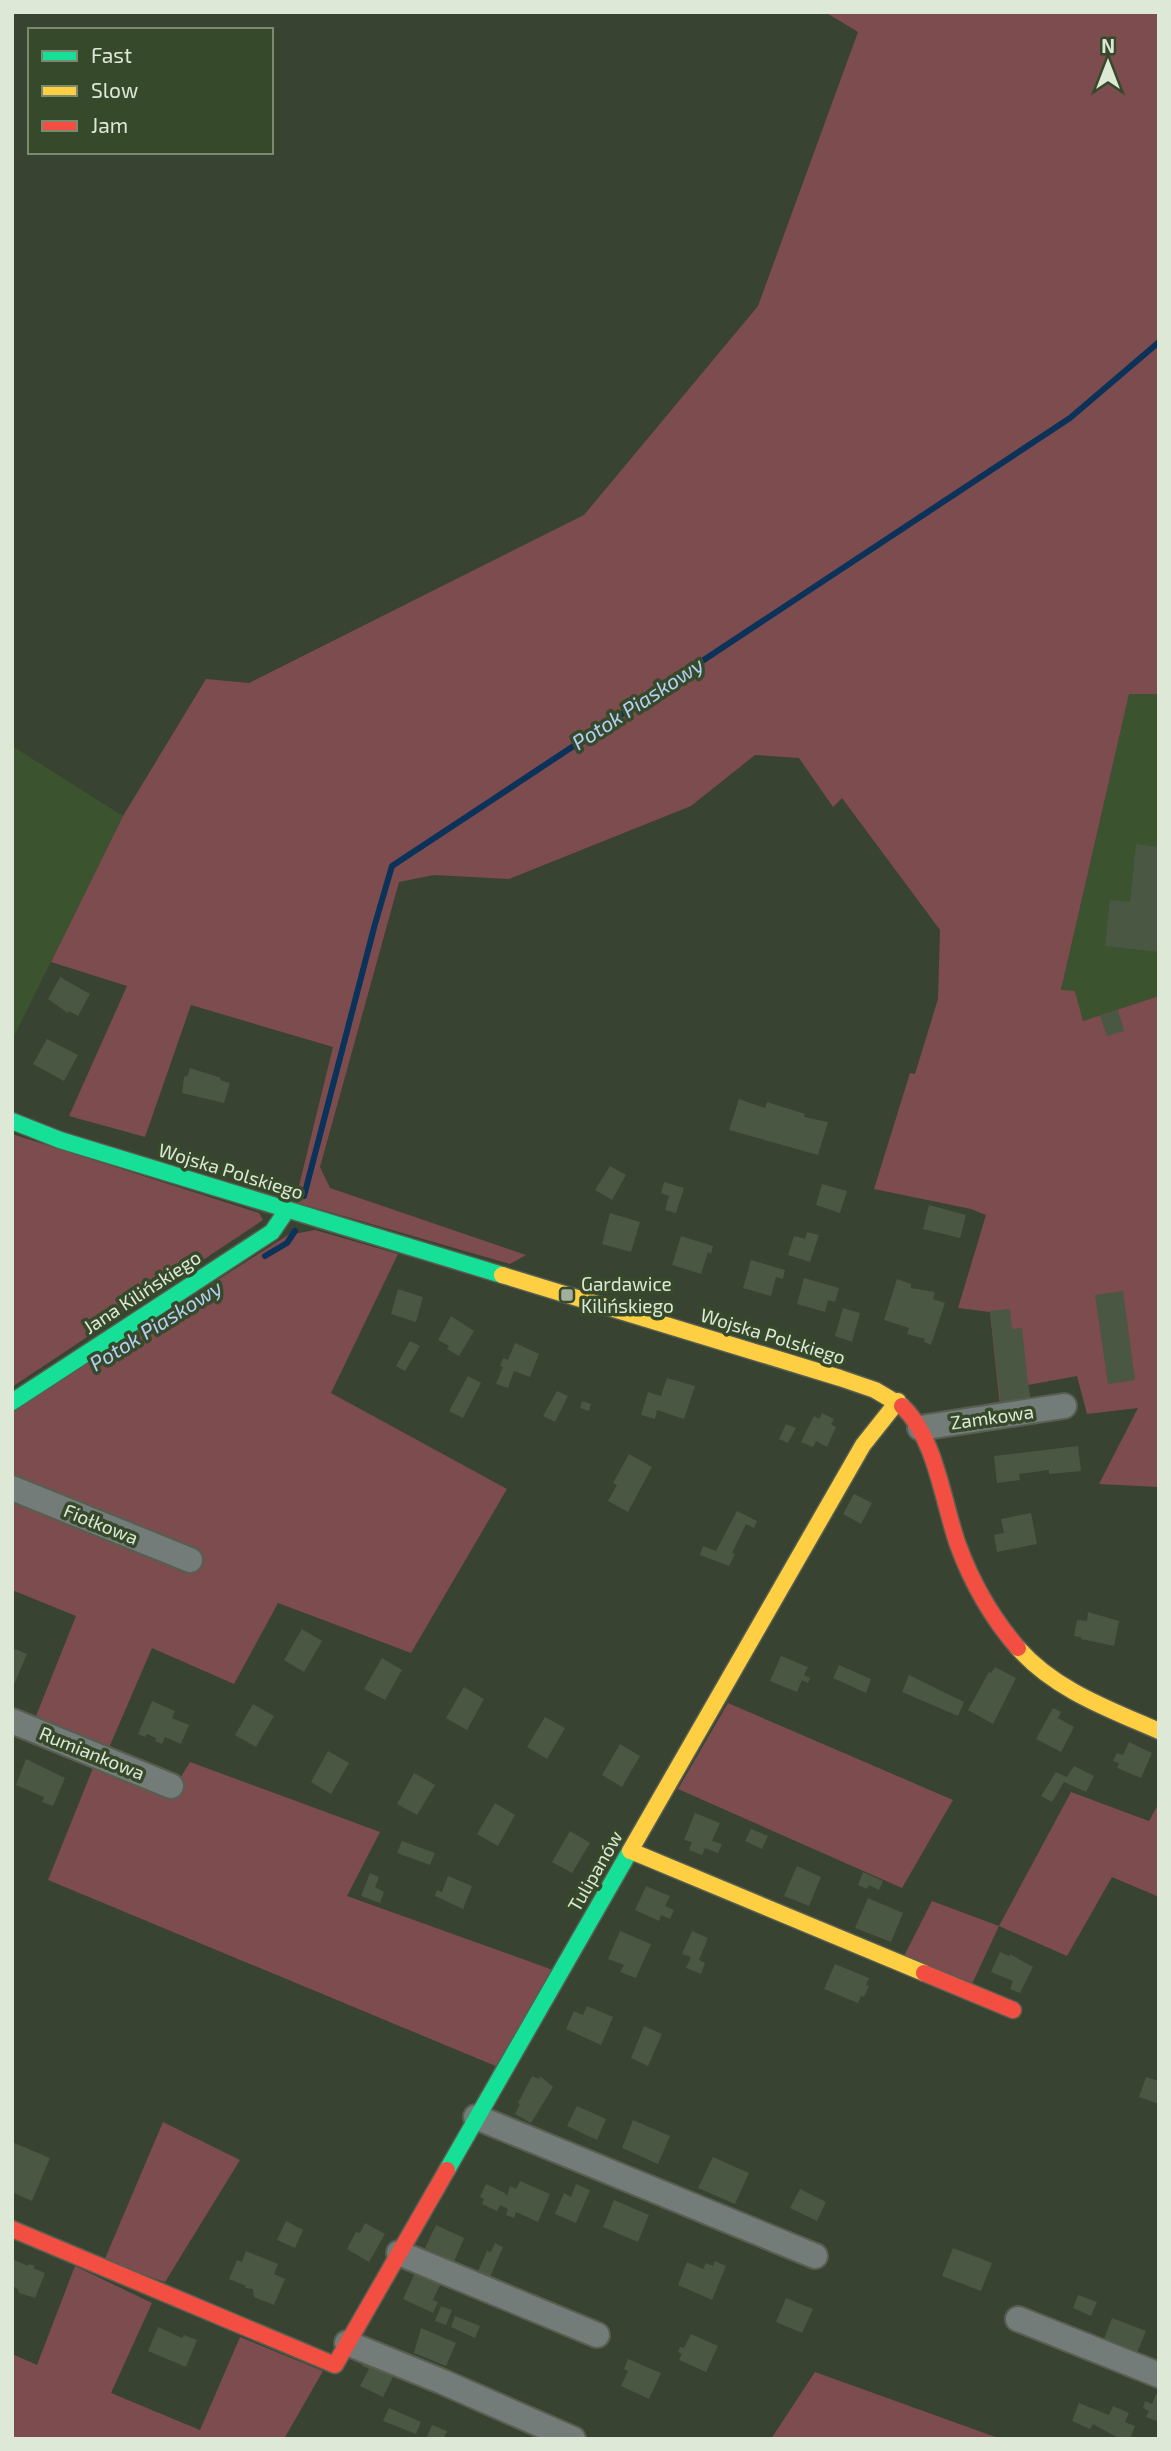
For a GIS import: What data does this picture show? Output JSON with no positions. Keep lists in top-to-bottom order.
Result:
{
  "streets": {
    "street": [
      "Wojska Polskiego",
      "Jana Kilińskiego",
      "Zamkowa",
      "Fiołkowa",
      "Rumiankowa",
      "Tulipanów"
    ]
  },
  "crossings": [
    ["Wojska Polskiego", "Jana Kilińskiego"],
    ["Wojska Polskiego", "Zamkowa"],
    ["Wojska Polskiego", "Tulipanów"]
  ],
  "water": ["Potok Piaskowy"],
  "places": {
    "transit": ["Gardawice Kilińskiego"]
  },
  "legend": ["Fast", "Slow", "Jam"],
  "north": "top"
}
